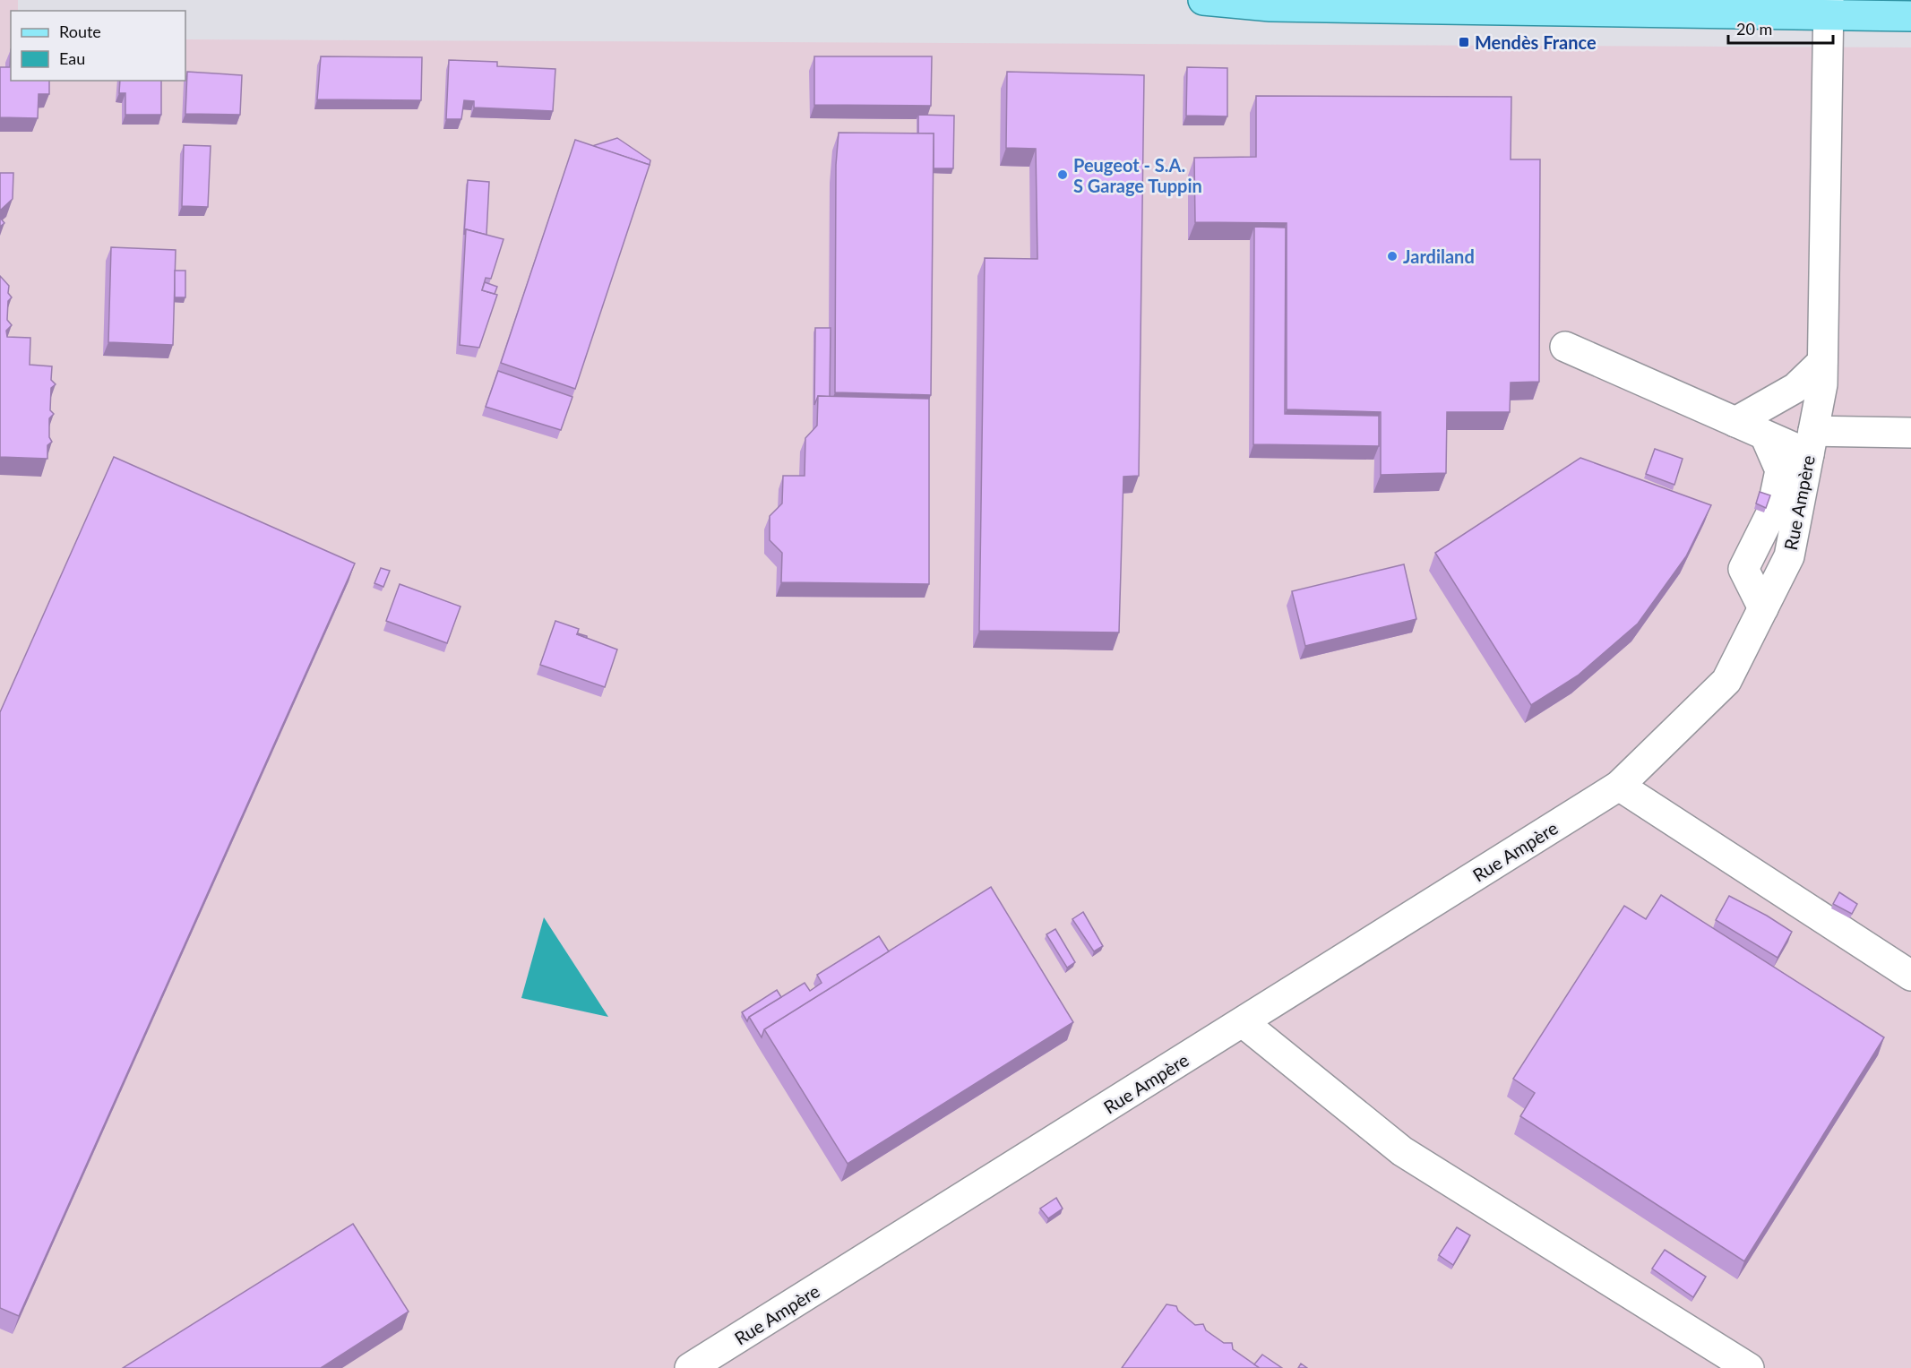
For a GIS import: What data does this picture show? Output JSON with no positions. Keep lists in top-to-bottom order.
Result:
{
  "streets": {
    "street": ["Rue Ampère"]
  },
  "places": {
    "transit": ["Mendès France"],
    "other": ["Peugeot - S.A. S Garage Tuppin", "Jardiland"]
  },
  "legend": ["Route", "Eau"],
  "scale_bar": "20 m"
}
